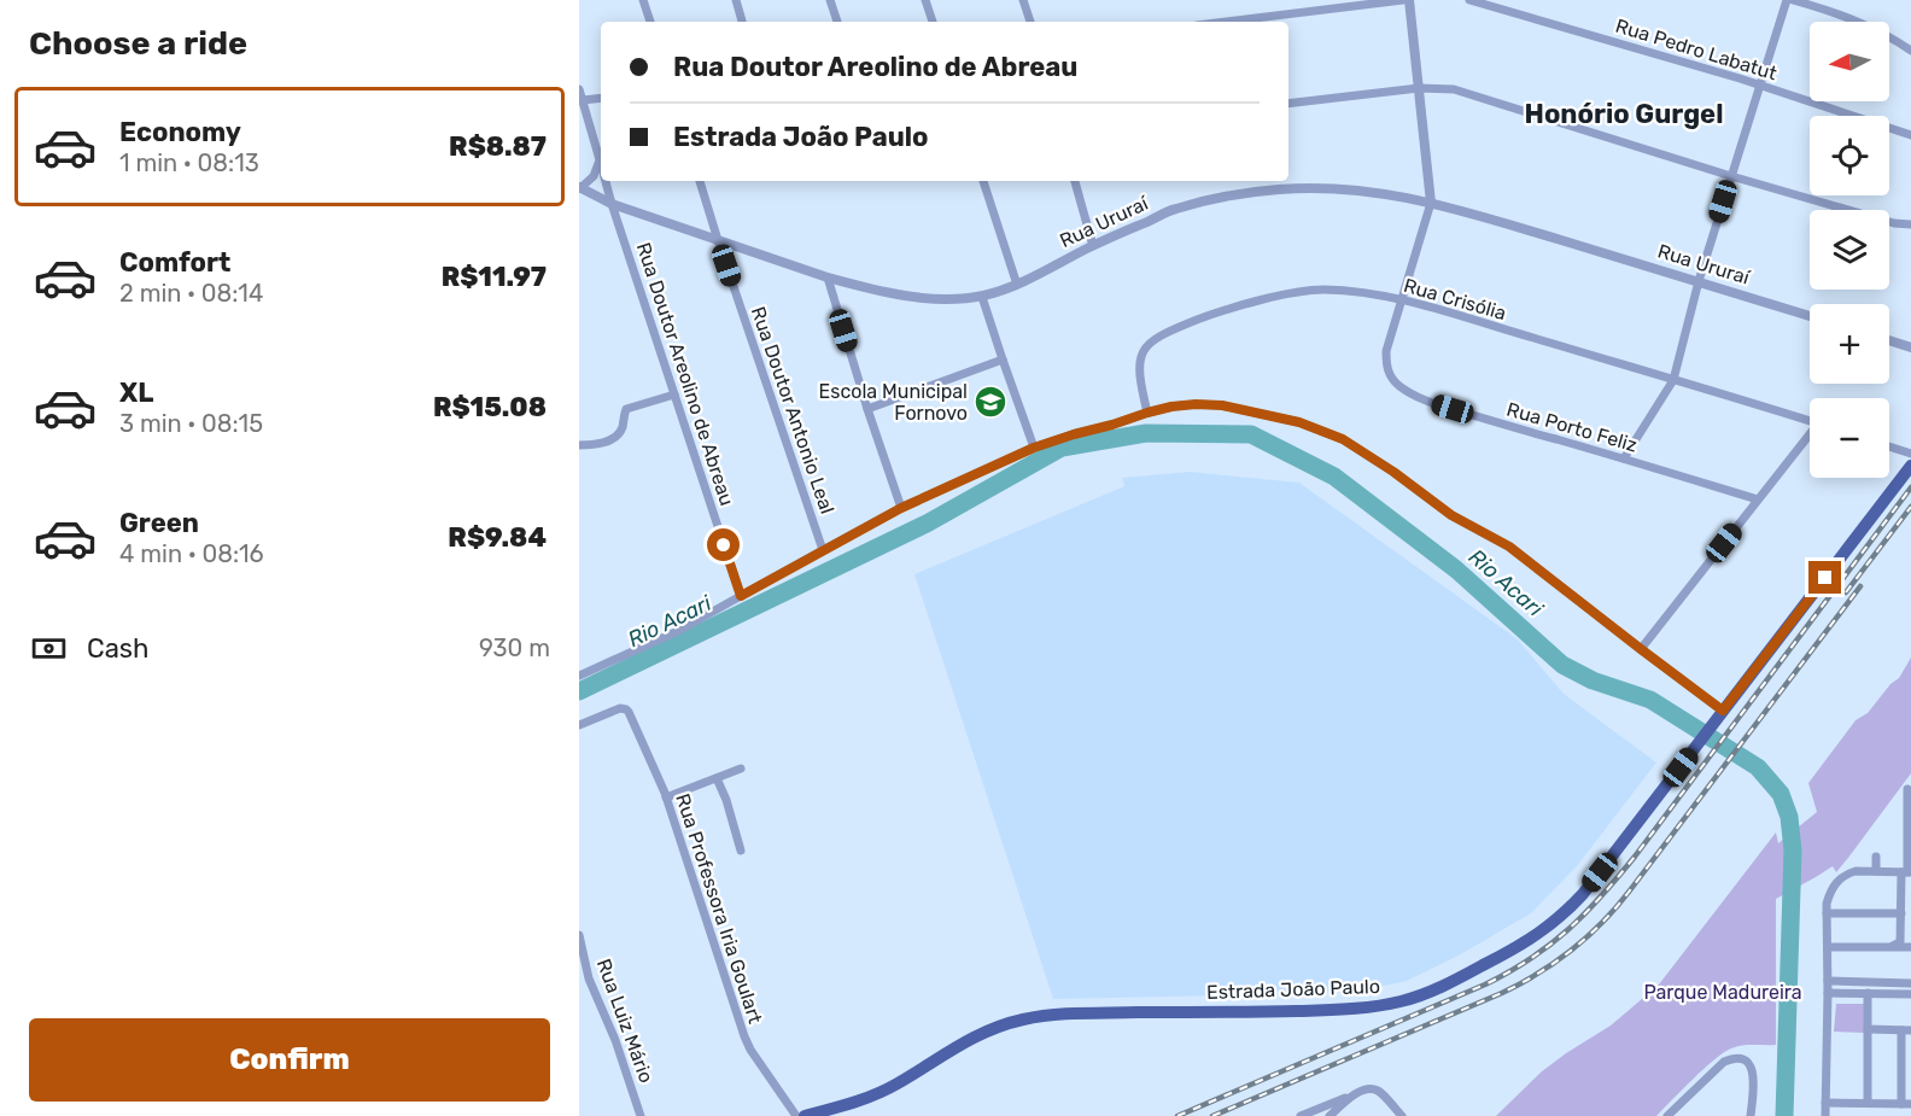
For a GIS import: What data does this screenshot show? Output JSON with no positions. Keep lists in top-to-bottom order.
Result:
{
  "streets": {
    "main road": ["Estrada João Paulo"],
    "street": [
      "Rua Pedro Labatut",
      "Rua Ururaí",
      "Rua Crisólia",
      "Rua Doutor Areolino de Abreau",
      "Rua Doutor Antonio Leal",
      "Rua Porto Feliz",
      "Rua Professora Iria Goulart",
      "Rua Luiz Mário"
    ]
  },
  "crossings": [
    ["Rua Ururaí", "Rua Doutor Areolino de Abreau"],
    ["Rua Ururaí", "Rua Doutor Antonio Leal"],
    ["Rua Ururaí", "Rua Porto Feliz"],
    ["Rua Crisólia", "Rua Porto Feliz"]
  ],
  "districts": ["Honório Gurgel"],
  "water": ["Rio Acari"],
  "parks": ["Parque Madureira"],
  "places": {
    "school or university": ["Escola Municipal Fornovo"]
  },
  "north": "left",
  "page": {
    "heading": "Choose a ride",
    "map_buttons": ["+", "−"],
    "banner": ["Rua Doutor Areolino de Abreau", "Estrada João Paulo"],
    "list": [
      {
        "name": "Economy",
        "note": "1 min · 08:13",
        "value": "R$8.87"
      },
      {
        "name": "Comfort",
        "note": "2 min · 08:14",
        "value": "R$11.97"
      },
      {
        "name": "XL",
        "note": "3 min · 08:15",
        "value": "R$15.08"
      },
      {
        "name": "Green",
        "note": "4 min · 08:16",
        "value": "R$9.84"
      }
    ],
    "pay": ["Cash", "930 m"],
    "buttons": "Confirm"
  }
}
